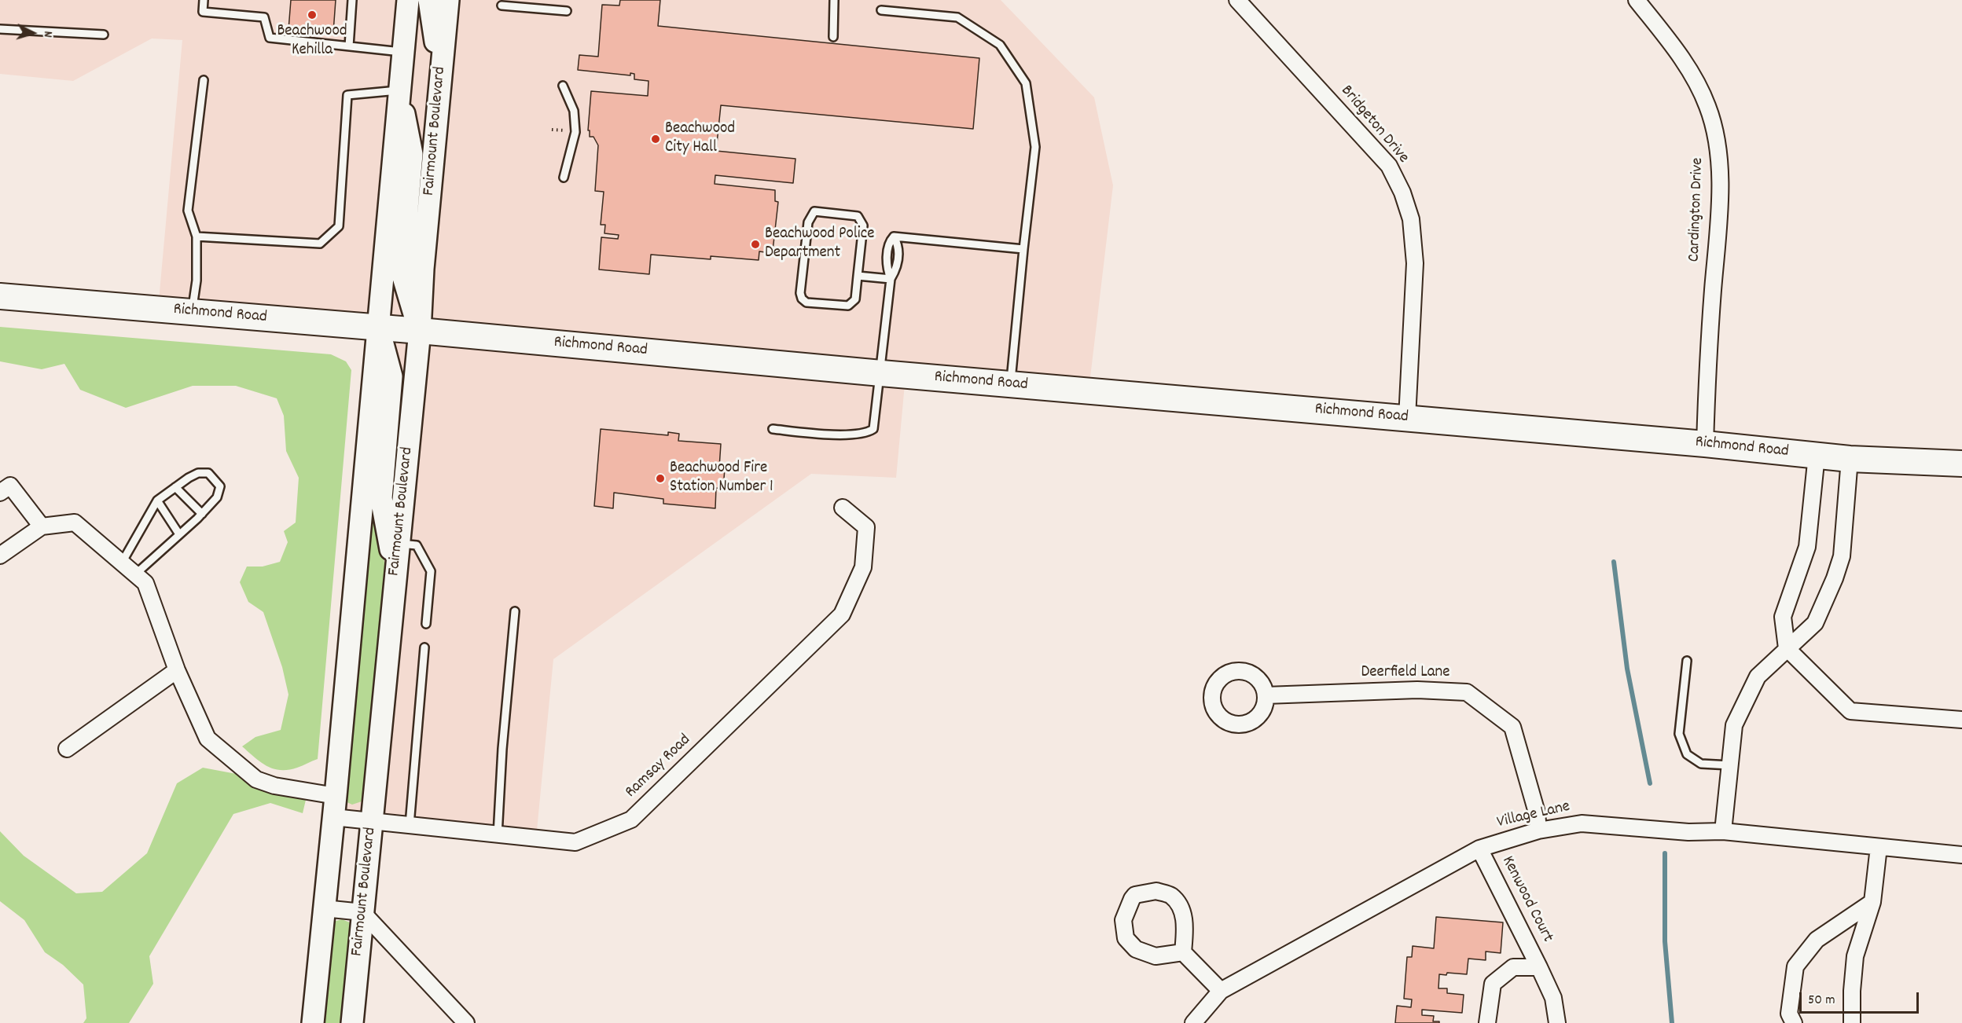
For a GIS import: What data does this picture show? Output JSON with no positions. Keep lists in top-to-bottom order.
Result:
{
  "streets": {
    "main road": ["Richmond Road"],
    "street": [
      "Bridgeton Drive",
      "Fairmount Boulevard",
      "Cardington Drive",
      "Deerfield Lane",
      "Ramsay Road",
      "Village Lane",
      "Kenwood Court"
    ]
  },
  "crossings": [
    ["Bridgeton Drive", "Richmond Road"],
    ["Fairmount Boulevard", "Richmond Road"],
    ["Fairmount Boulevard", "Ramsay Road"],
    ["Cardington Drive", "Richmond Road"],
    ["Deerfield Lane", "Village Lane"],
    ["Village Lane", "Kenwood Court"]
  ],
  "places": [
    "Beachwood Kehilla",
    "Beachwood City Hall",
    "Beachwood Police Department",
    "Beachwood Fire Station Number 1"
  ],
  "scale_bar": "50 m",
  "north": "right"
}
